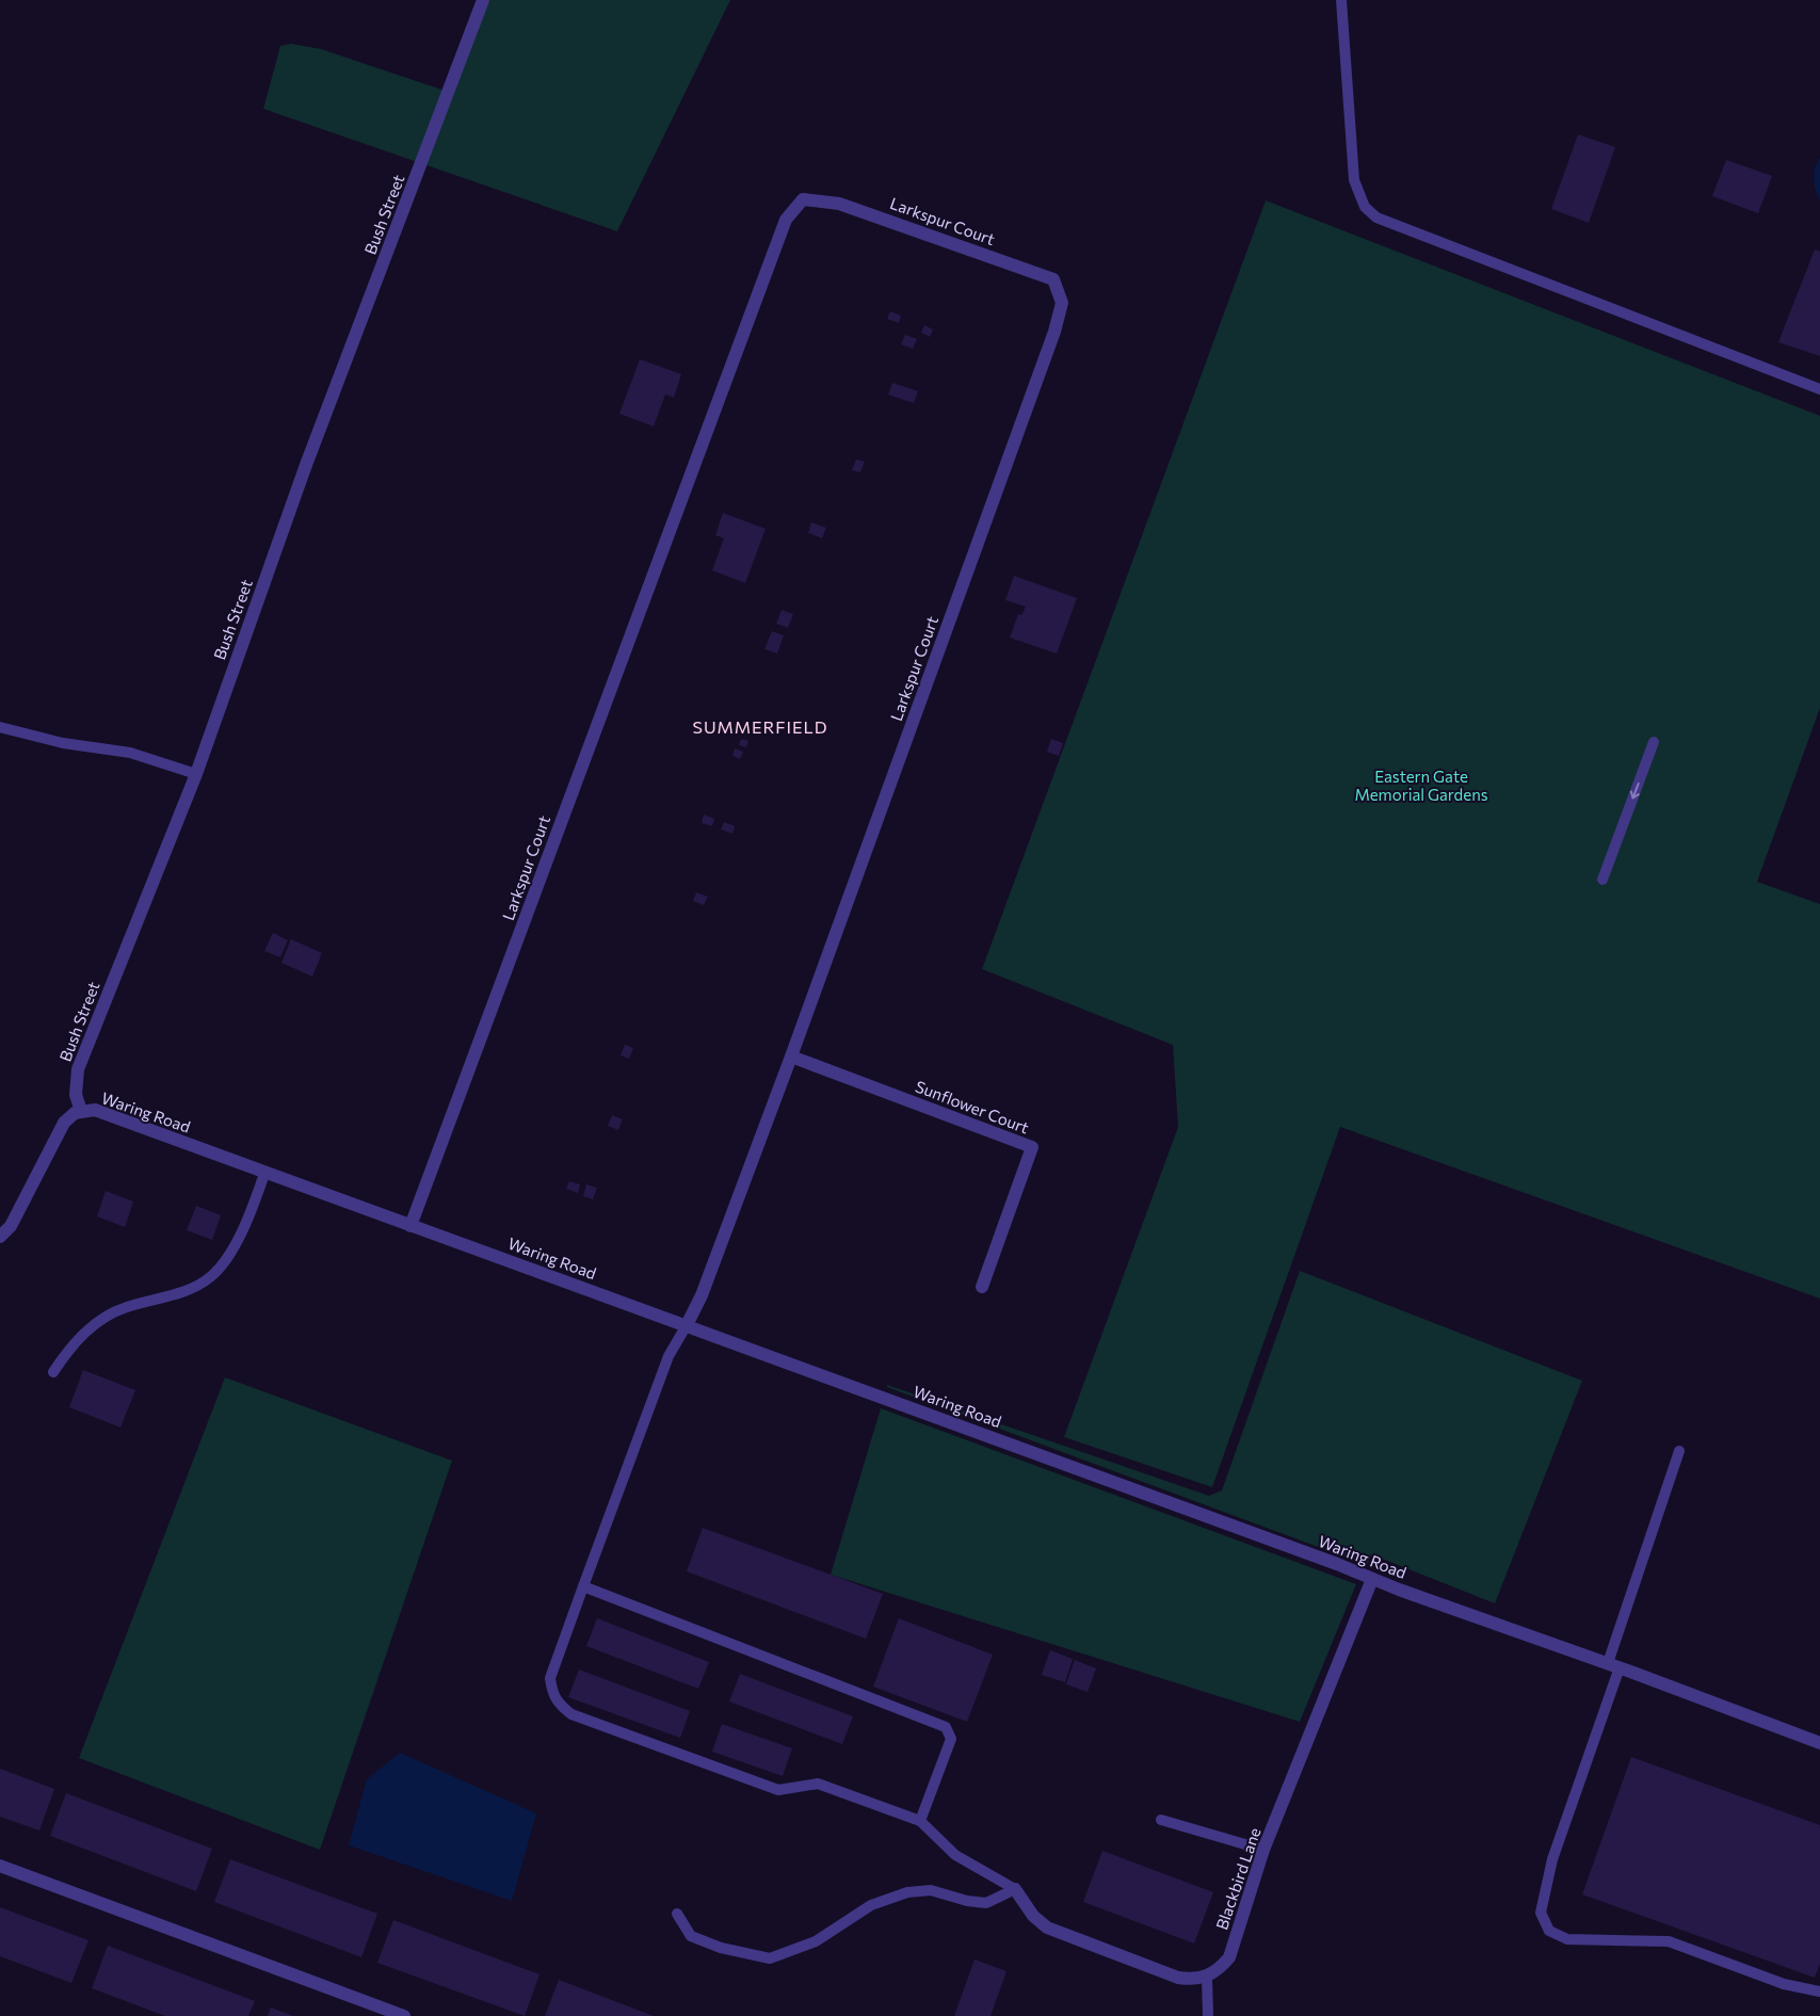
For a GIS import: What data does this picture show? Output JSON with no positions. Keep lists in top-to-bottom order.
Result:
{
  "streets": {
    "street": [
      "Bush Street",
      "Larkspur Court",
      "Sunflower Court",
      "Waring Road",
      "Blackbird Lane"
    ]
  },
  "crossings": [
    ["Bush Street", "Waring Road"],
    ["Larkspur Court", "Sunflower Court"],
    ["Larkspur Court", "Waring Road"],
    ["Waring Road", "Blackbird Lane"]
  ],
  "districts": ["SUMMERFIELD"],
  "parks": ["Eastern Gate Memorial Gardens"]
}
